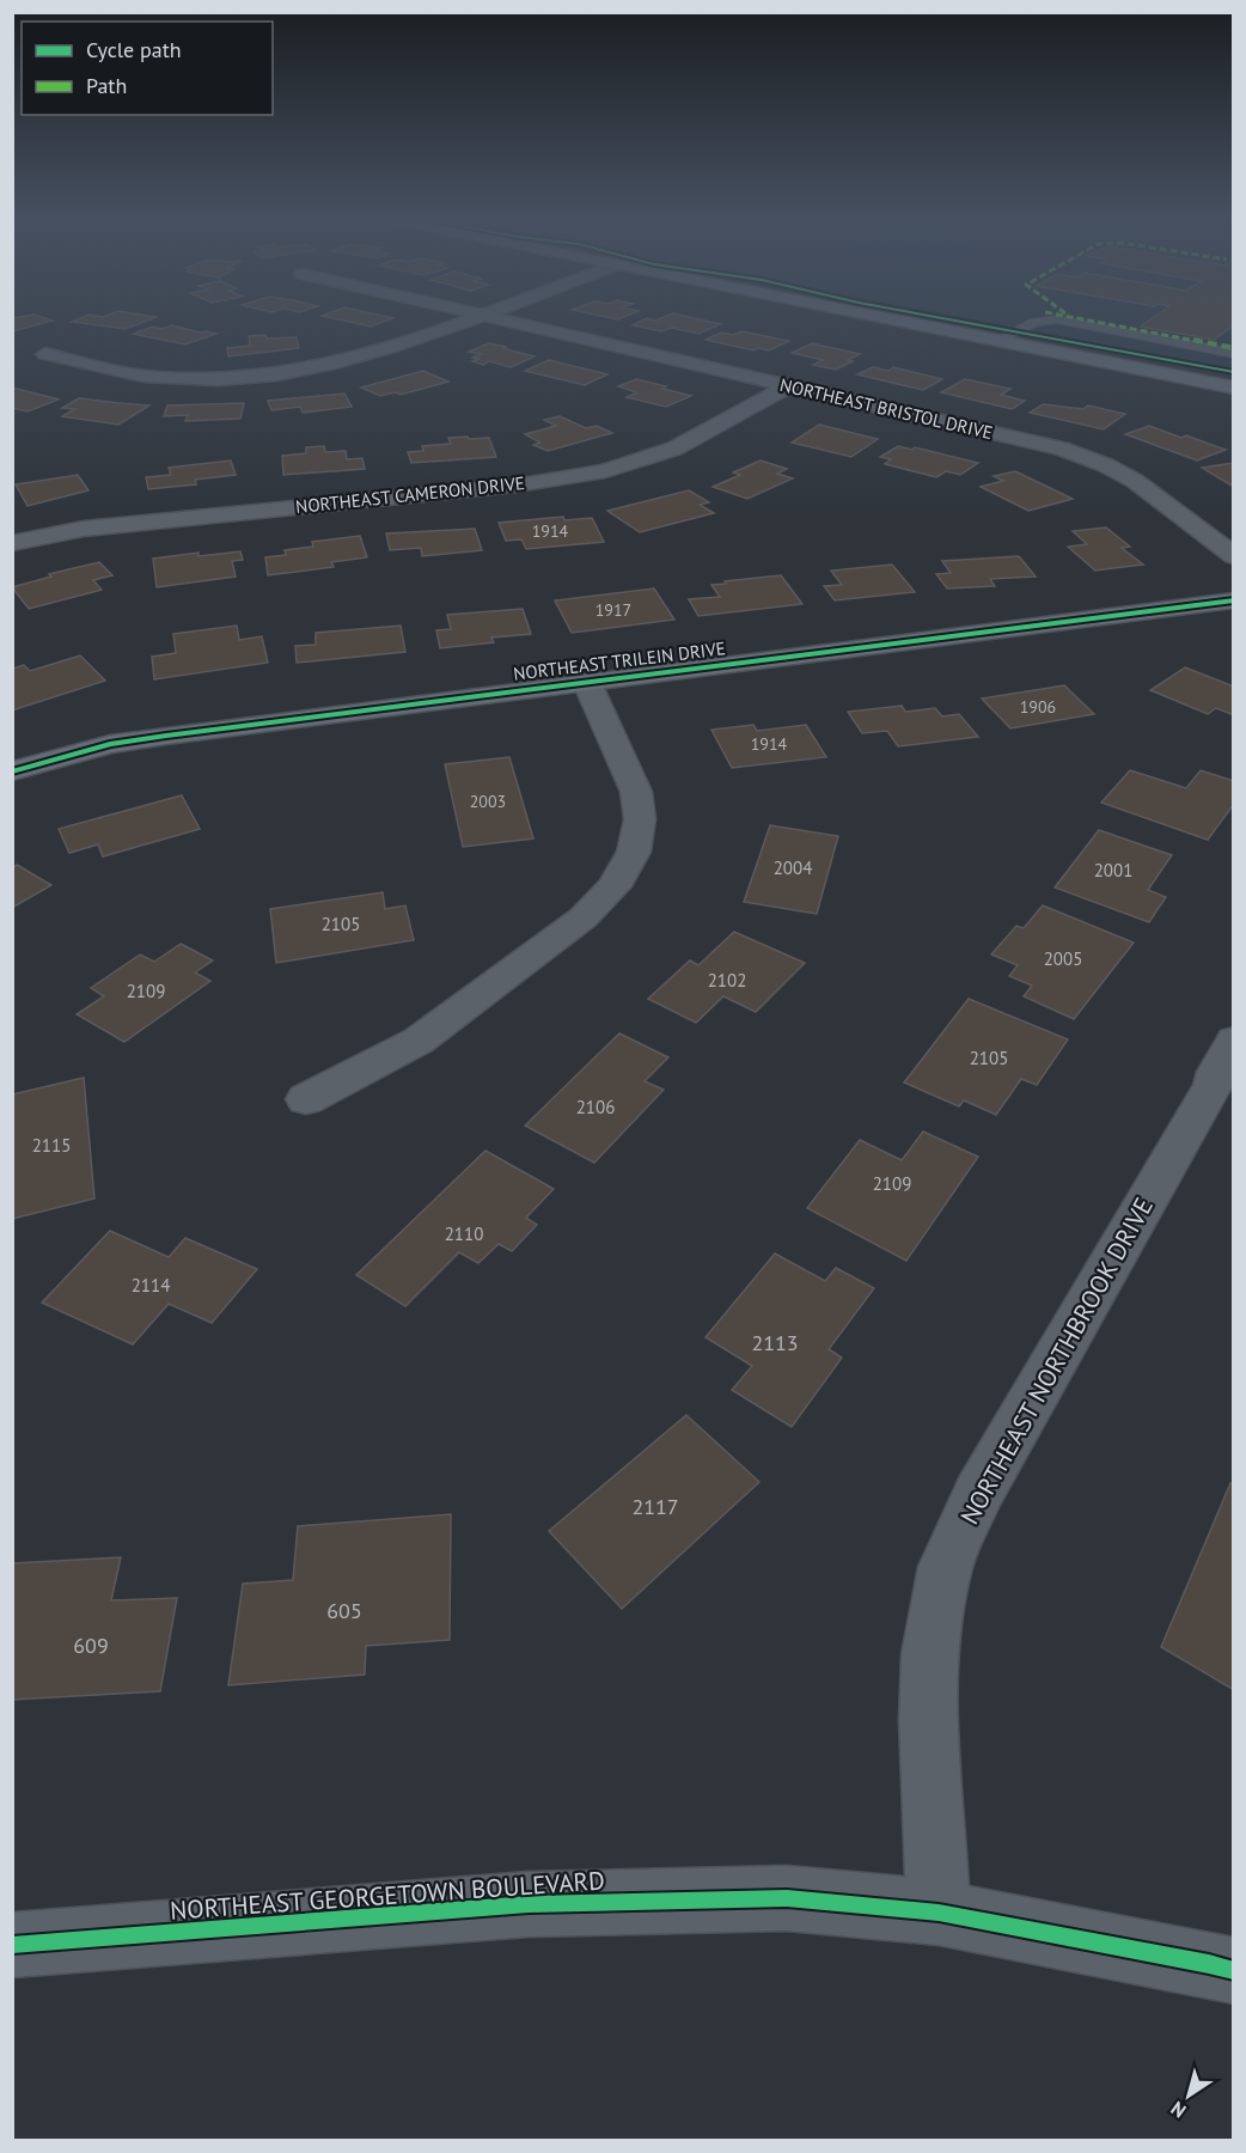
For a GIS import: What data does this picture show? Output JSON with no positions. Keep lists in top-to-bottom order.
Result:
{
  "streets": {
    "main road": ["NORTHEAST TRILEIN DRIVE"],
    "street": [
      "NORTHEAST BRISTOL DRIVE",
      "NORTHEAST CAMERON DRIVE",
      "NORTHEAST NORTHBROOK DRIVE",
      "NORTHEAST GEORGETOWN BOULEVARD"
    ]
  },
  "crossings": [
    ["NORTHEAST BRISTOL DRIVE", "NORTHEAST CAMERON DRIVE"],
    ["NORTHEAST NORTHBROOK DRIVE", "NORTHEAST GEORGETOWN BOULEVARD"]
  ],
  "house_numbers": [
    "1914",
    "1917",
    "1906",
    "1914",
    "2003",
    "2004",
    "2001",
    "2105",
    "2005",
    "2102",
    "2109",
    "2105",
    "2106",
    "2115",
    "2109",
    "2110",
    "2114",
    "2113",
    "2117",
    "605",
    "609"
  ],
  "legend": ["Cycle path", "Path"],
  "north": "bottom left"
}
